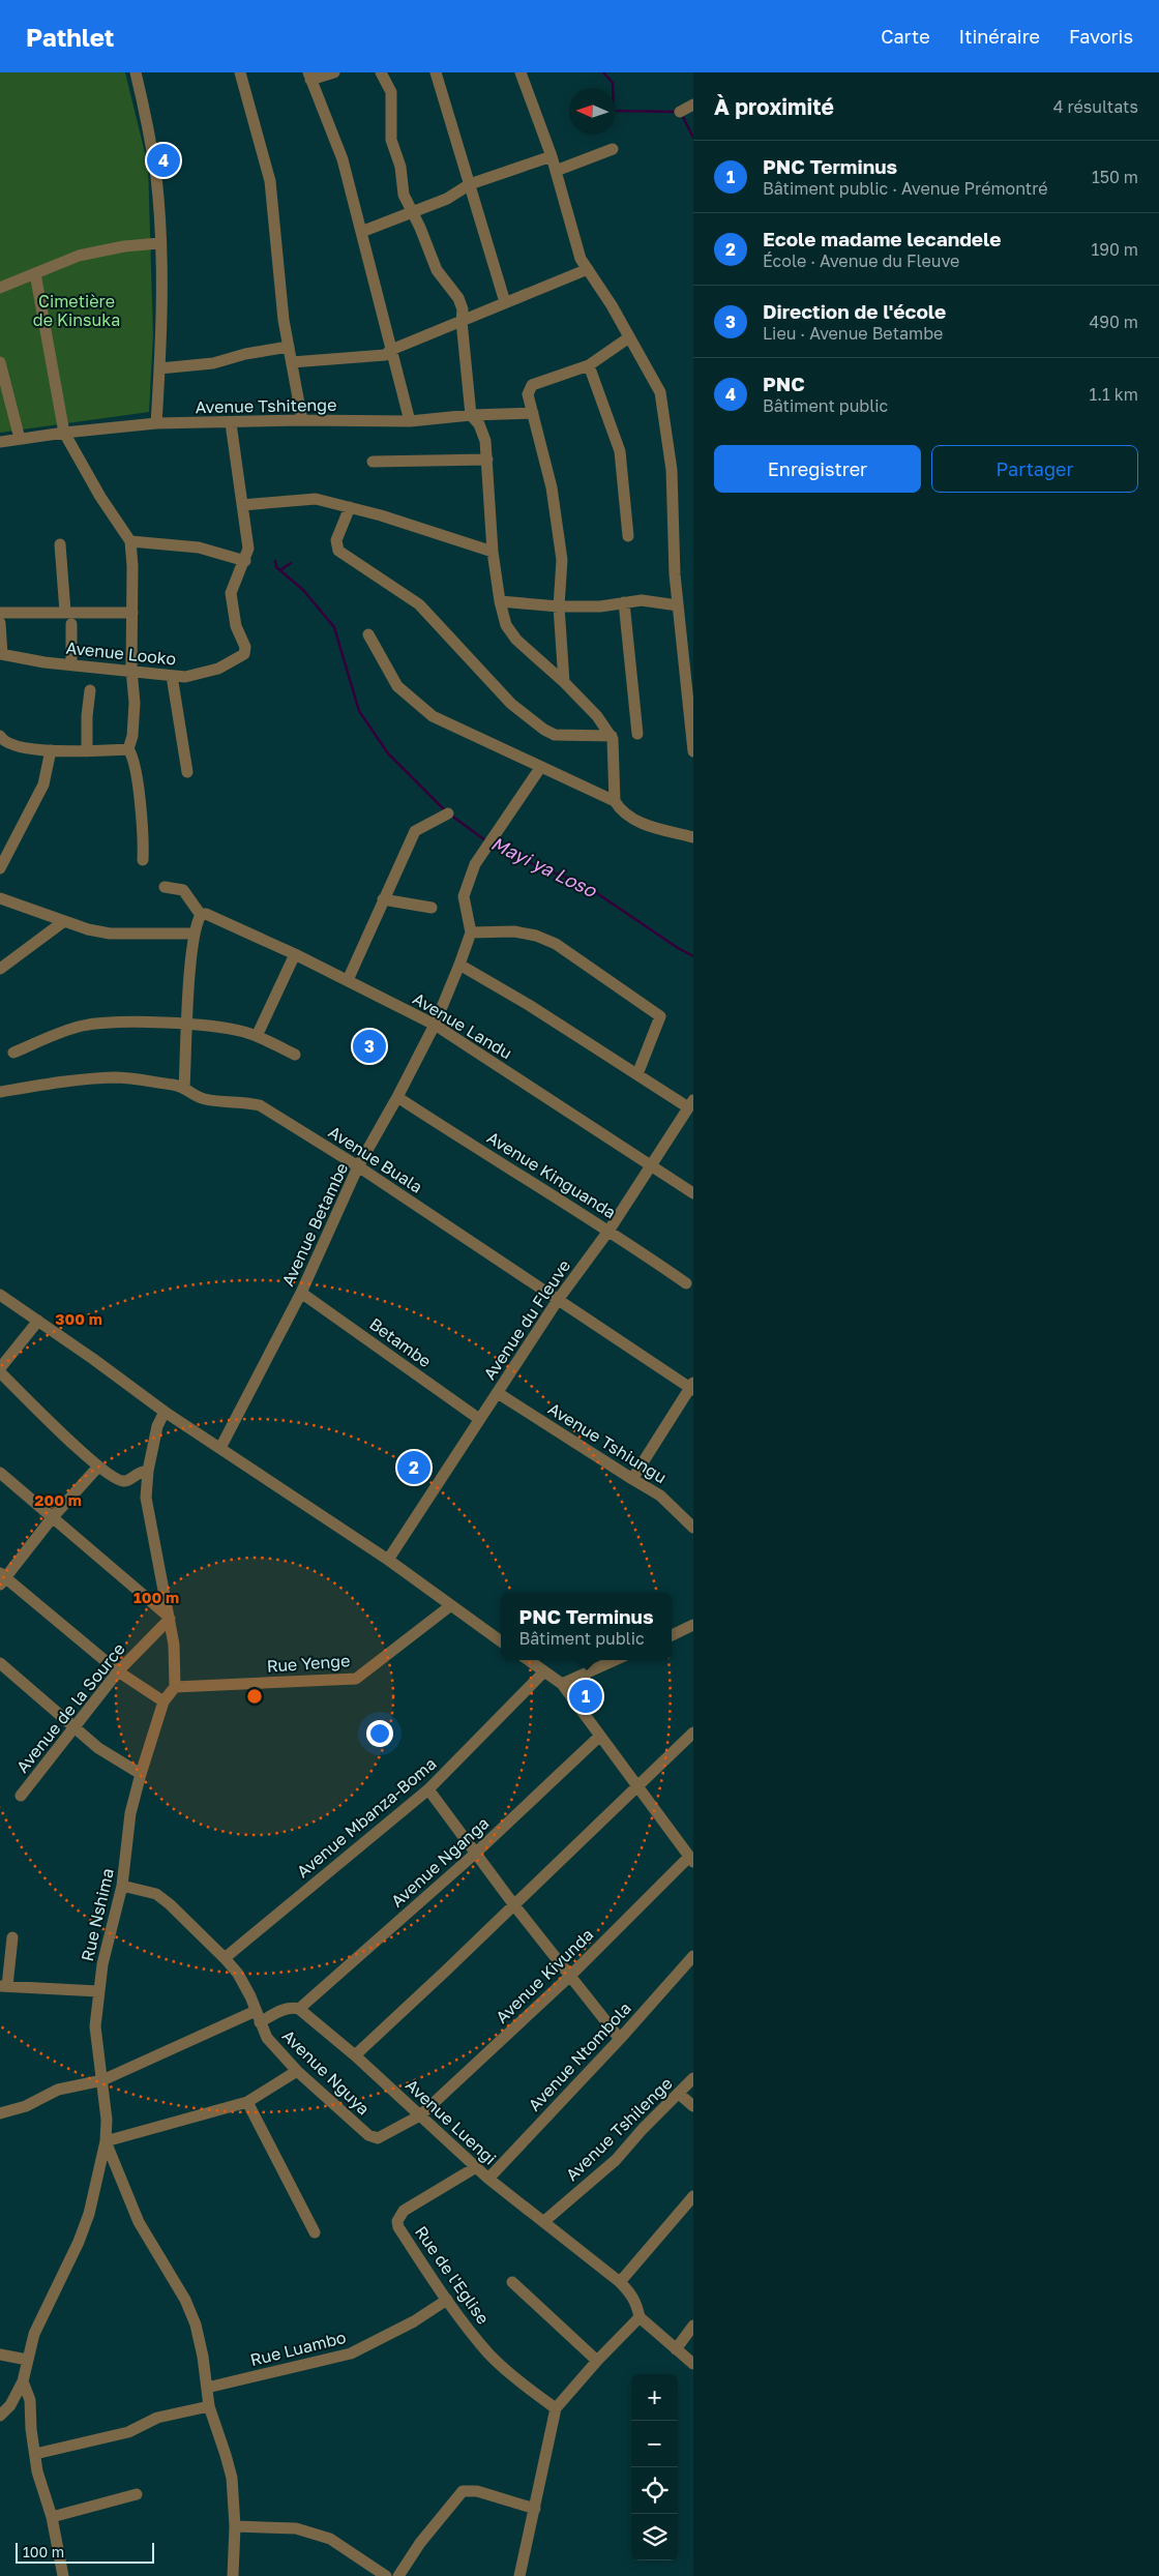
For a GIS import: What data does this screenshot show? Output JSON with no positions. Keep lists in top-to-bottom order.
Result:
{
  "streets": {
    "street": [
      "Avenue Tshitenge",
      "Avenue Looko",
      "Avenue Landu",
      "Avenue Buala",
      "Avenue Kinguanda",
      "Avenue Betambe",
      "Avenue du Fleuve",
      "Betambe",
      "Avenue Tshiungu",
      "Rue Yenge",
      "Avenue de la Source",
      "Avenue Mbanza-Boma",
      "Avenue Nganga",
      "Rue Nshima",
      "Avenue Kivunda",
      "Avenue Ntombola",
      "Avenue Nguya",
      "Avenue Luengi",
      "Avenue Tshilenge",
      "Rue de l'Eglise",
      "Rue Luambo"
    ]
  },
  "crossings": [
    ["Avenue Tshitenge", "Avenue Looko"],
    ["Avenue Landu", "Avenue Betambe"],
    ["Avenue Landu", "Avenue du Fleuve"],
    ["Avenue Buala", "Avenue Betambe"],
    ["Avenue Buala", "Avenue du Fleuve"],
    ["Avenue Kinguanda", "Avenue Betambe"],
    ["Avenue Kinguanda", "Avenue du Fleuve"],
    ["Avenue Betambe", "Betambe"],
    ["Avenue du Fleuve", "Betambe"],
    ["Avenue du Fleuve", "Avenue Tshiungu"],
    ["Rue Yenge", "Rue Nshima"],
    ["Avenue Mbanza-Boma", "Avenue Nguya"],
    ["Avenue Nganga", "Avenue Luengi"],
    ["Rue Nshima", "Avenue Nguya"],
    ["Avenue Kivunda", "Avenue Nguya"],
    ["Avenue Kivunda", "Avenue Luengi"],
    ["Avenue Ntombola", "Avenue Luengi"],
    ["Avenue Nguya", "Avenue Luengi"],
    ["Avenue Luengi", "Avenue Tshilenge"],
    ["Avenue Luengi", "Rue de l'Eglise"],
    ["Rue de l'Eglise", "Rue Luambo"]
  ],
  "water": ["Mayi ya Loso"],
  "parks": ["Cimetière de Kinsuka"],
  "scale_bar": "100 m",
  "north": "left",
  "page": {
    "header": "Pathlet",
    "nav": ["Carte", "Itinéraire", "Favoris"],
    "heading": ["À proximité", "4 résultats"],
    "list": [
      {
        "mark": "1",
        "name": "PNC Terminus",
        "note": "Bâtiment public · Avenue Prémontré",
        "value": "150 m"
      },
      {
        "mark": "2",
        "name": "Ecole madame lecandele",
        "note": "École · Avenue du Fleuve",
        "value": "190 m"
      },
      {
        "mark": "3",
        "name": "Direction de l'école",
        "note": "Lieu · Avenue Betambe",
        "value": "490 m"
      },
      {
        "mark": "4",
        "name": "PNC",
        "note": "Bâtiment public",
        "value": "1.1 km"
      }
    ],
    "pins": [
      "4",
      "3",
      "2",
      "1"
    ],
    "buttons": ["Enregistrer", "Partager"],
    "popup": ["PNC Terminus", "Bâtiment public"],
    "map_buttons": ["+", "−"],
    "scale": "100 m"
  },
  "rings": ["300 m", "200 m", "100 m"]
}
